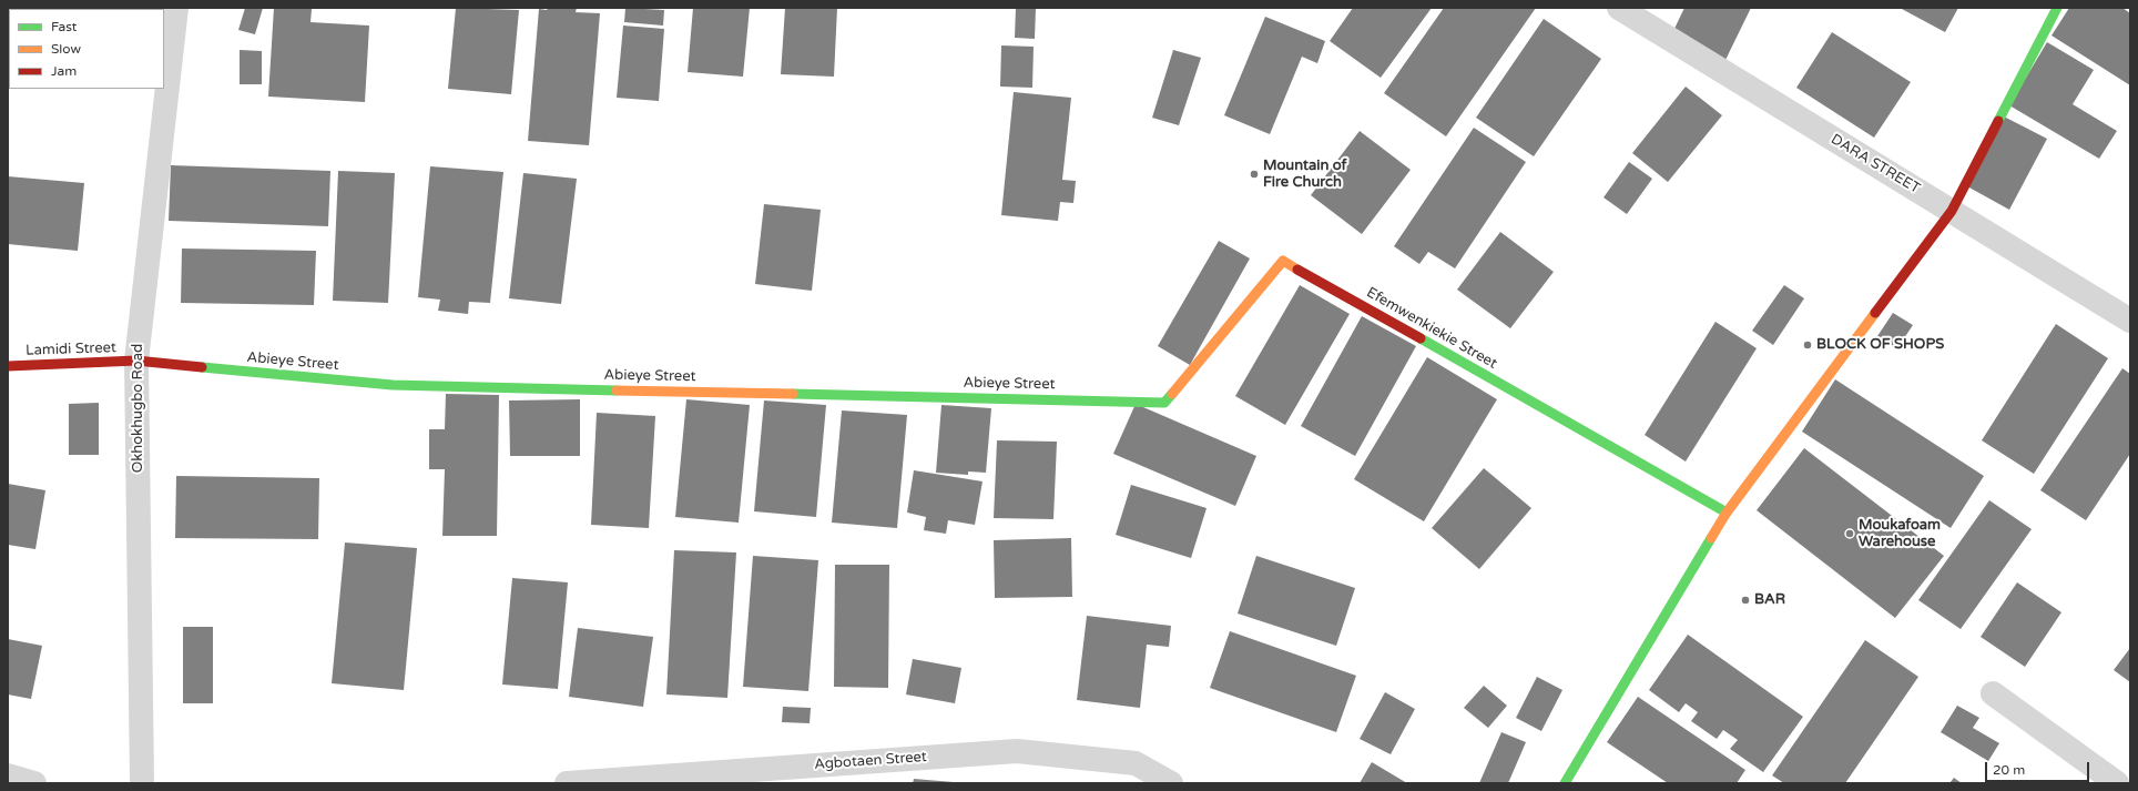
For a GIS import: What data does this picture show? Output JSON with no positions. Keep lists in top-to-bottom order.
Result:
{
  "streets": {
    "street": [
      "DARA STREET",
      "Efemwenkiekie Street",
      "Lamidi Street",
      "Abieye Street",
      "Okhokhugbo Road",
      "Agbotaen Street"
    ]
  },
  "crossings": [
    ["Efemwenkiekie Street", "Abieye Street"],
    ["Lamidi Street", "Abieye Street"],
    ["Lamidi Street", "Okhokhugbo Road"],
    ["Abieye Street", "Okhokhugbo Road"]
  ],
  "places": [
    "Mountain of Fire Church",
    "BLOCK OF SHOPS",
    "Moukafoam Warehouse",
    "BAR"
  ],
  "legend": ["Fast", "Slow", "Jam"],
  "scale_bar": "20 m"
}
